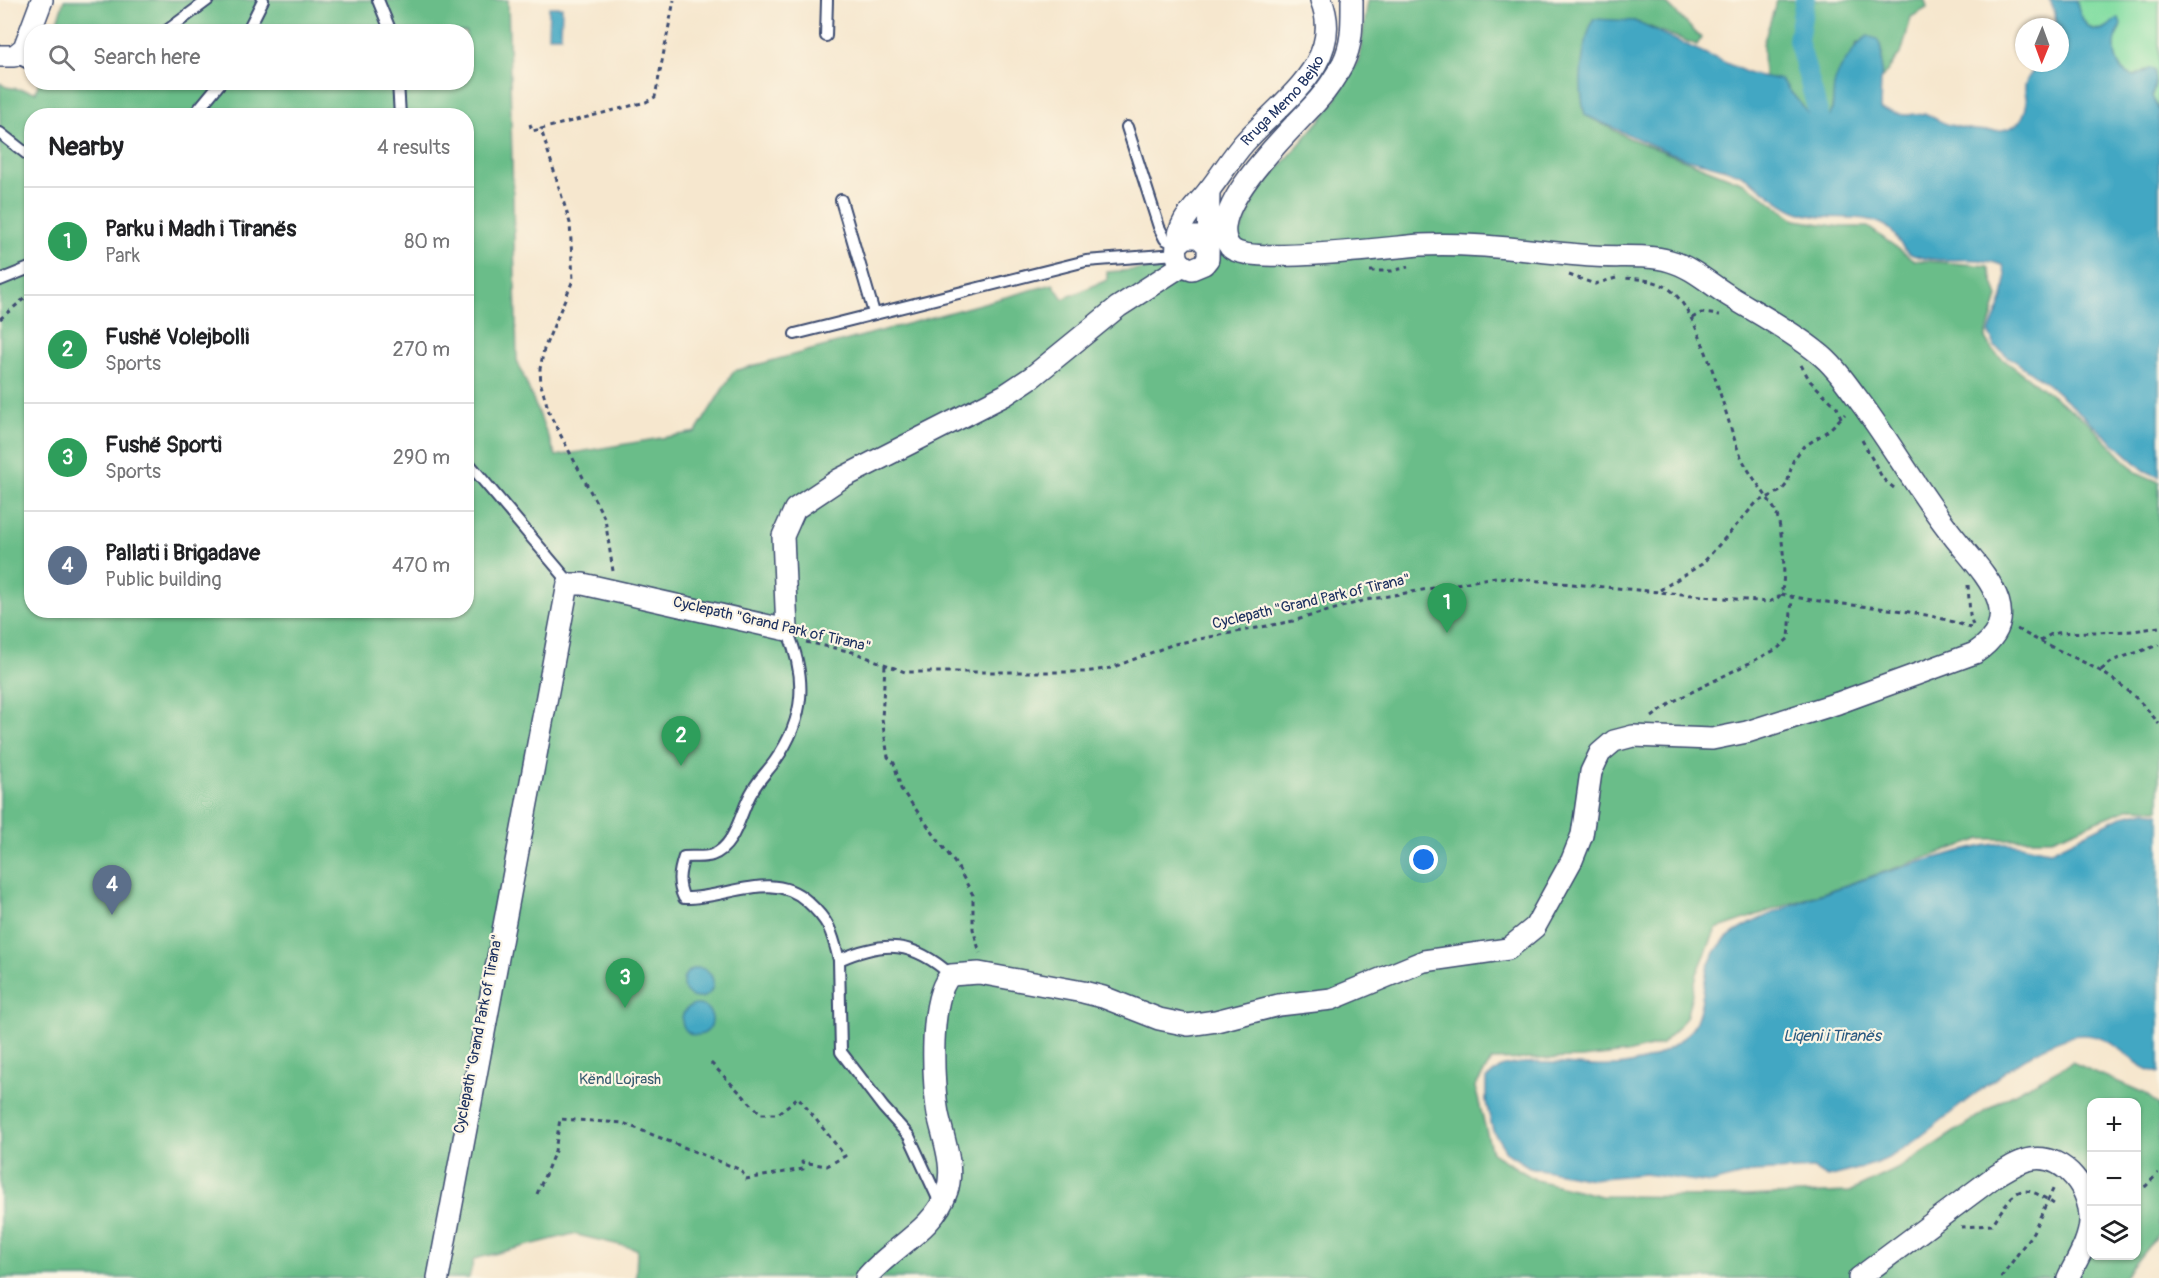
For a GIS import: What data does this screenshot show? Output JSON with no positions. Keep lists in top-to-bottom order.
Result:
{
  "streets": {
    "street": ["Rruga Memo Bejko"],
    "path": ["Cyclepath \"Grand Park of Tirana\""]
  },
  "water": ["Liqeni i Tiranës"],
  "parks": ["Kënd Lojrash"],
  "north": "bottom",
  "page": {
    "search": "Search here",
    "heading": ["Nearby", "4 results"],
    "list": [
      {
        "mark": "1",
        "name": "Parku i Madh i Tiranës",
        "note": "Park",
        "value": "80 m"
      },
      {
        "mark": "2",
        "name": "Fushë Volejbolli",
        "note": "Sports",
        "value": "270 m"
      },
      {
        "mark": "3",
        "name": "Fushë Sporti",
        "note": "Sports",
        "value": "290 m"
      },
      {
        "mark": "4",
        "name": "Pallati i Brigadave",
        "note": "Public building",
        "value": "470 m"
      }
    ],
    "pins": [
      "1",
      "2",
      "4",
      "3"
    ],
    "map_buttons": ["+", "−"]
  }
}
